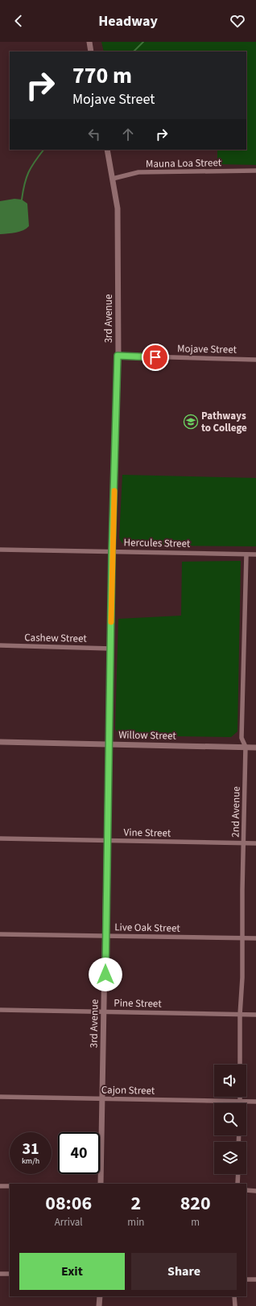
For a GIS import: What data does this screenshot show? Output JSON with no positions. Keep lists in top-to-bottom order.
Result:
{
  "streets": {
    "street": [
      "Mauna Loa Street",
      "3rd Avenue",
      "Mojave Street",
      "Hercules Street",
      "Cashew Street",
      "Willow Street",
      "2nd Avenue",
      "Vine Street",
      "Live Oak Street",
      "Pine Street",
      "Cajon Street"
    ]
  },
  "crossings": [
    ["Mauna Loa Street", "3rd Avenue"],
    ["3rd Avenue", "Mojave Street"],
    ["3rd Avenue", "Hercules Street"],
    ["3rd Avenue", "Cashew Street"],
    ["3rd Avenue", "Willow Street"],
    ["3rd Avenue", "Vine Street"],
    ["3rd Avenue", "Live Oak Street"],
    ["3rd Avenue", "Pine Street"],
    ["3rd Avenue", "Cajon Street"],
    ["Hercules Street", "2nd Avenue"],
    ["Willow Street", "2nd Avenue"],
    ["2nd Avenue", "Vine Street"],
    ["2nd Avenue", "Live Oak Street"],
    ["2nd Avenue", "Pine Street"]
  ],
  "places": {
    "school or university": ["Pathways to College"]
  },
  "page": {
    "header": "Headway",
    "turn": ["770 m", "Mojave Street"],
    "speed": "31 km/h",
    "limit": "40",
    "eta": [
      "08:06",
      "Arrival",
      "2",
      "min",
      "820",
      "m"
    ],
    "buttons": ["Exit", "Share"]
  }
}
